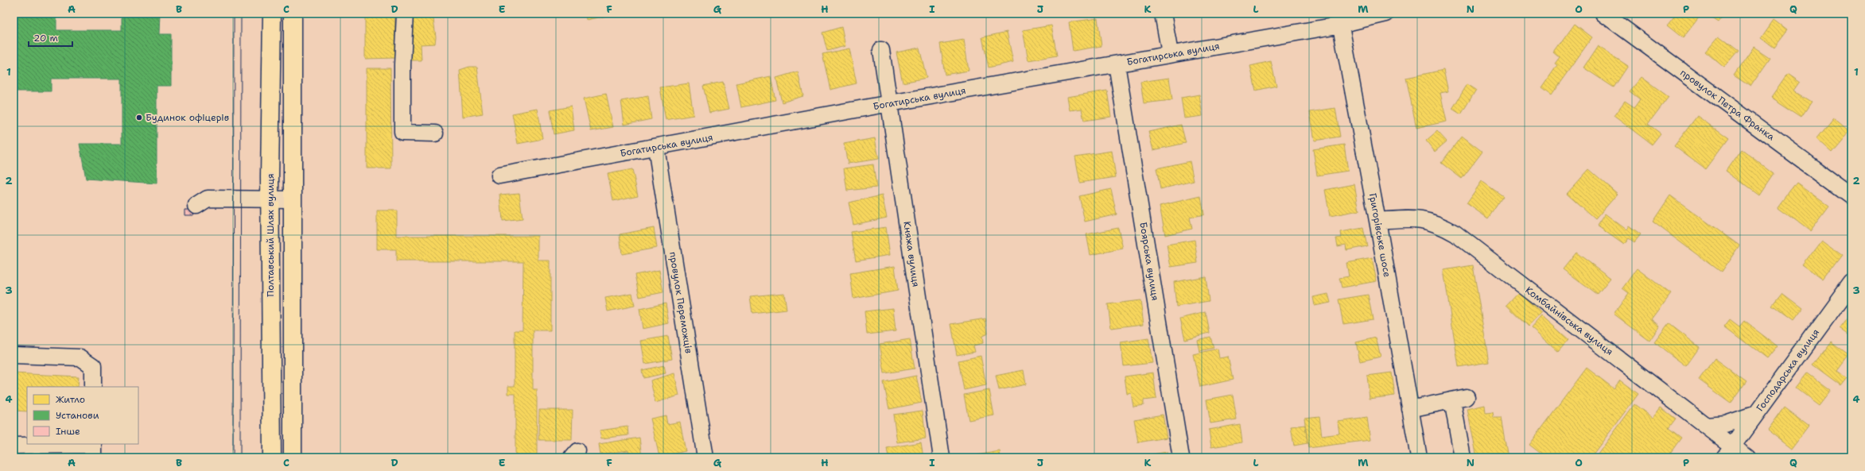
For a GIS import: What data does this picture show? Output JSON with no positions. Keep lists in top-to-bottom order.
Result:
{
  "streets": {
    "main road": ["Полтавський Шлях вулиця"],
    "street": [
      "Богатирська вулиця",
      "провулок Петра Франка",
      "Григорівське шосе",
      "Княжа вулиця",
      "Боярська вулиця",
      "провулок Переможців",
      "Комбайнівська вулиця",
      "Господарська вулиця"
    ]
  },
  "crossings": [
    ["Богатирська вулиця", "Григорівське шосе"],
    ["Богатирська вулиця", "Княжа вулиця"],
    ["Богатирська вулиця", "Боярська вулиця"],
    ["Богатирська вулиця", "провулок Переможців"],
    ["Григорівське шосе", "Комбайнівська вулиця"],
    ["Комбайнівська вулиця", "Господарська вулиця"]
  ],
  "places": ["Будинок офіцерів"],
  "legend": ["Житло", "Установи", "Інше"],
  "scale_bar": "20 m",
  "grid": {
    "columns": [
      "A",
      "B",
      "C",
      "D",
      "E",
      "F",
      "G",
      "H",
      "I",
      "J",
      "K",
      "L",
      "M",
      "N",
      "O",
      "P",
      "Q"
    ],
    "rows": [
      "1",
      "2",
      "3",
      "4"
    ]
  }
}
